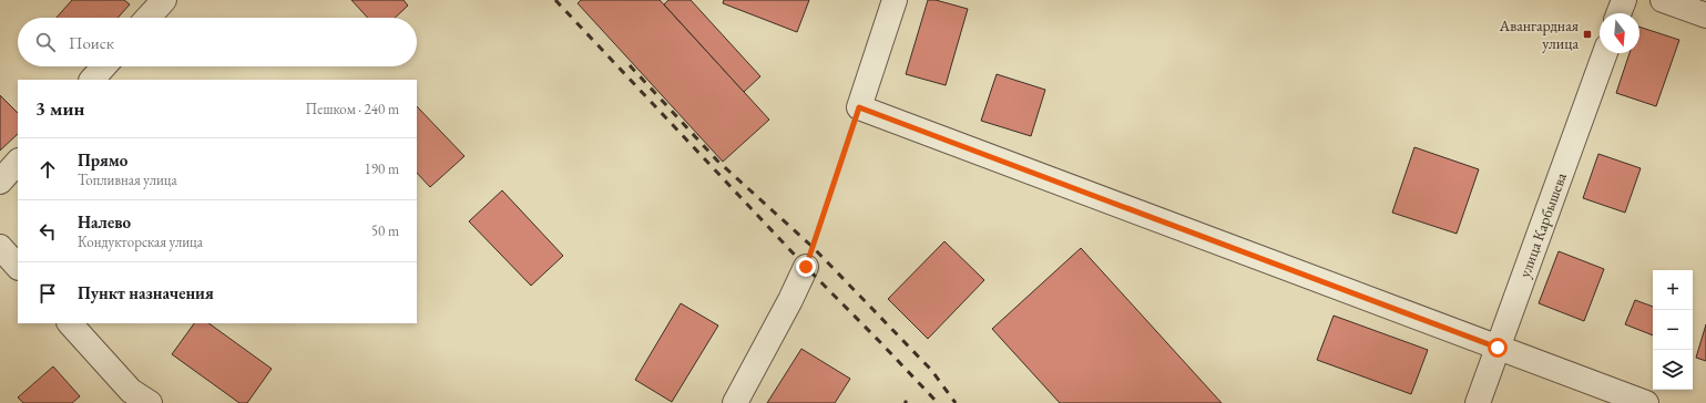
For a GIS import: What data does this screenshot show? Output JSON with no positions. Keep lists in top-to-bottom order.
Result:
{
  "streets": {
    "street": ["улица Карбышева"]
  },
  "places": {
    "transit": ["Авангардная улица"]
  },
  "north": "bottom",
  "page": {
    "search": "Поиск",
    "heading": ["3 мин", "Пешком · 240 m"],
    "list": [
      ["Прямо", "Топливная улица", "190 m"],
      ["Налево", "Кондукторская улица", "50 m"],
      "Пункт назначения"
    ],
    "map_buttons": ["+", "−"]
  }
}
